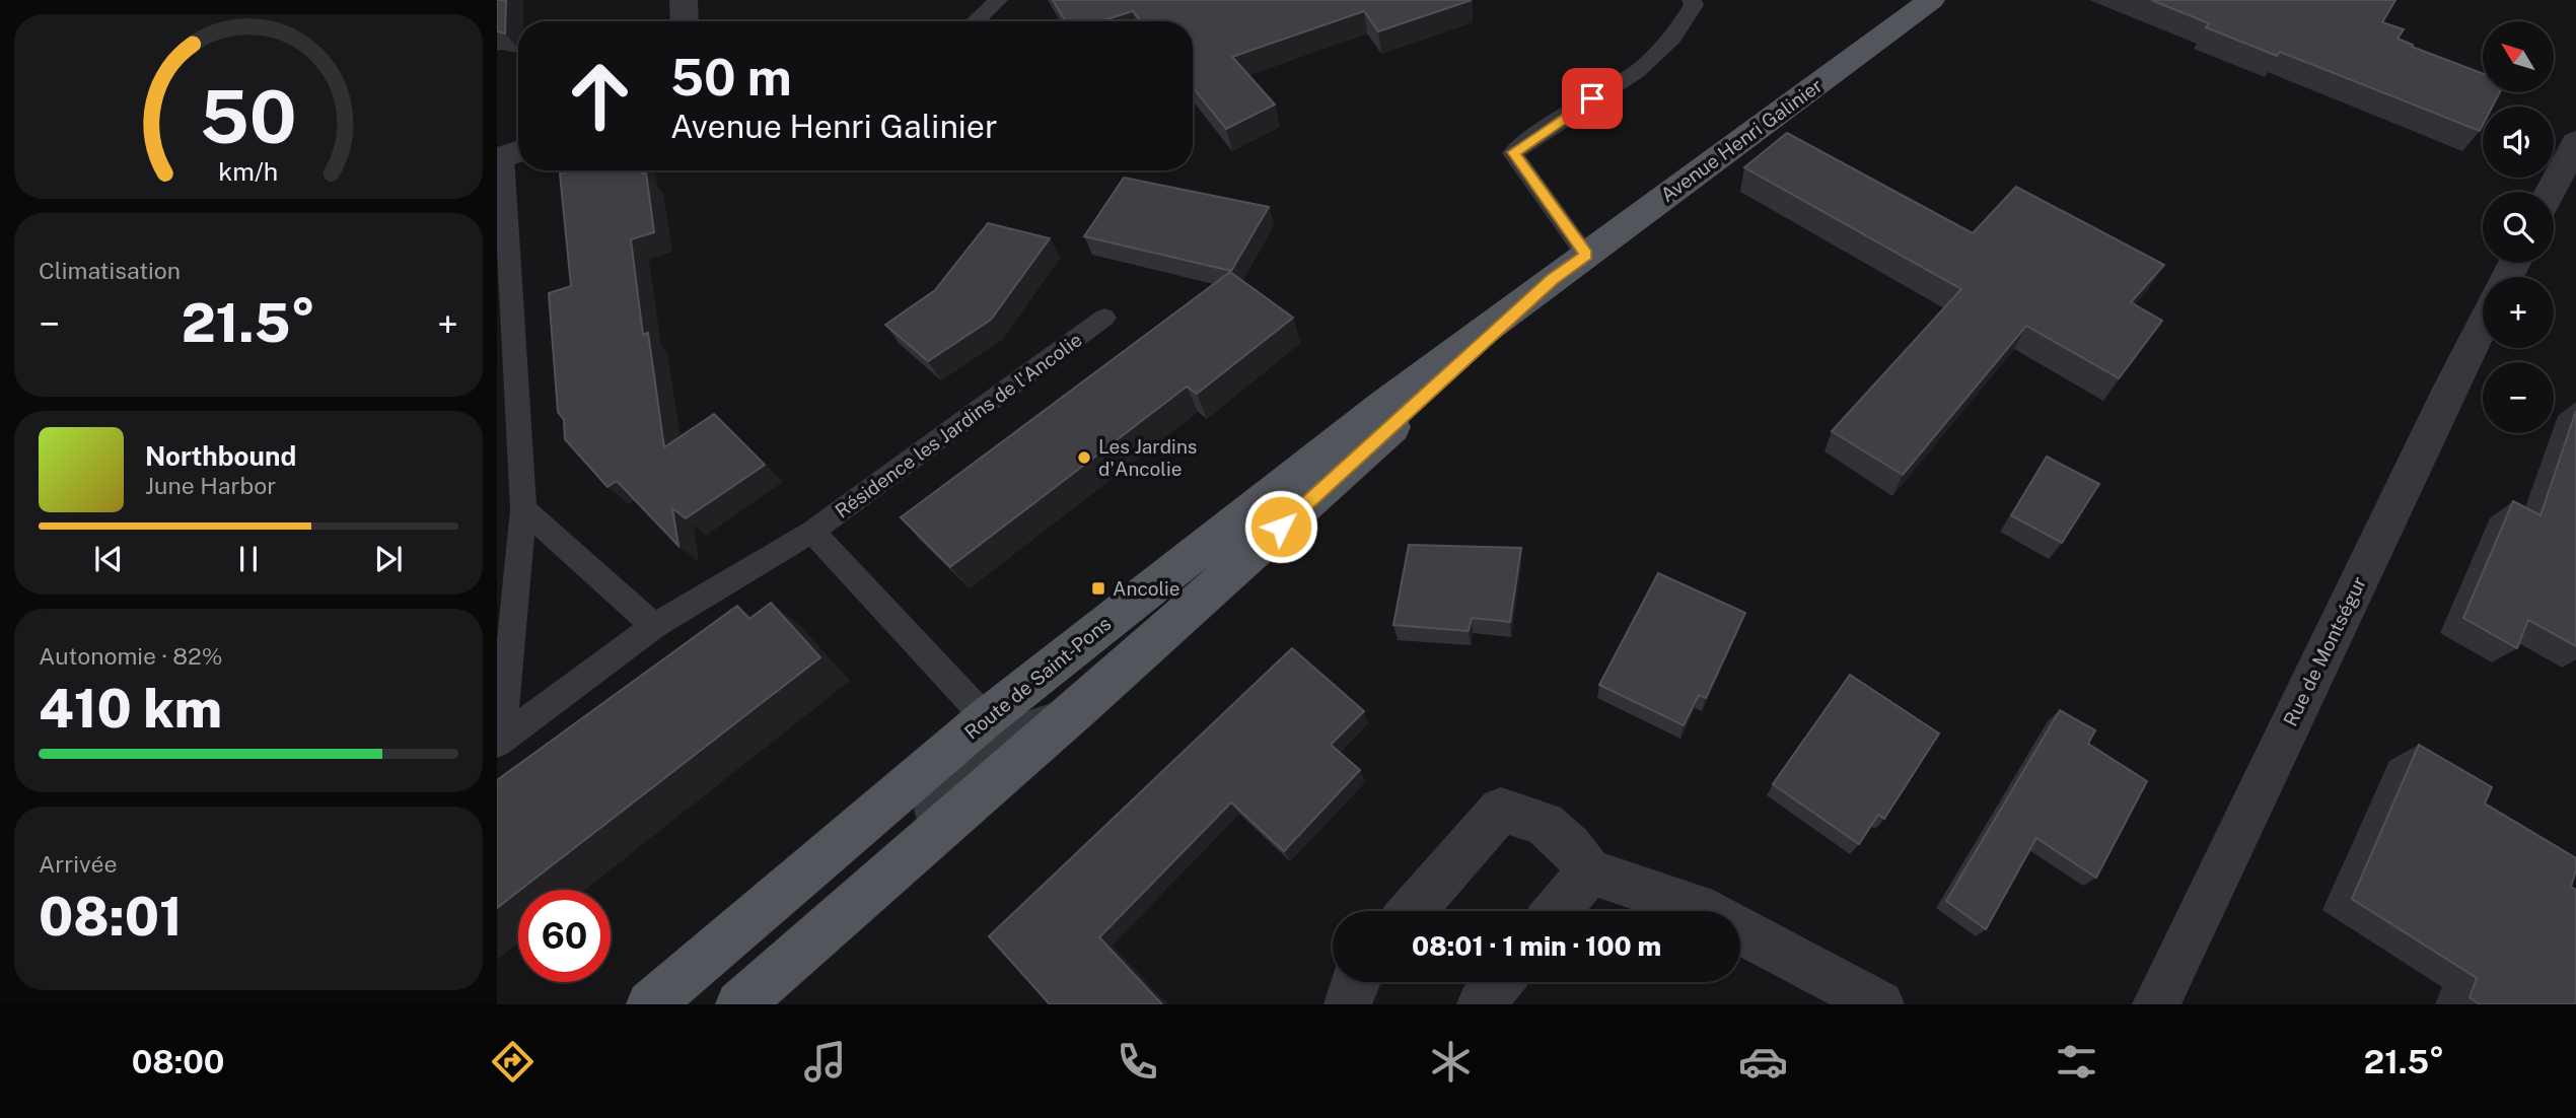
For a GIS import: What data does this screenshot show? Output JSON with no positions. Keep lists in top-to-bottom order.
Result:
{
  "streets": {
    "main road": ["Avenue Henri Galinier", "Route de Saint-Pons"],
    "street": ["Rue de Montségur"],
    "lane": ["Résidence les Jardins de l'Ancolie"]
  },
  "crossings": [
    ["Avenue Henri Galinier", "Route de Saint-Pons"],
    ["Résidence les Jardins de l'Ancolie", "Route de Saint-Pons"]
  ],
  "places": {
    "other": ["Les Jardins d'Ancolie"],
    "transit": ["Ancolie"]
  },
  "north": "top left",
  "page": {
    "map_buttons": ["+", "−"],
    "turn": ["50 m", "Avenue Henri Galinier"],
    "tile": [
      "Climatisation",
      ["Autonomie · 82%", "410 km"],
      ["Arrivée", "08:01"]
    ],
    "heat": ["−", "21.5°", "+"],
    "song": ["Northbound", "June Harbor"],
    "limit": "60",
    "trip": "08:01 · 1 min · 100 m",
    "tabs": ["08:00", "21.5°"],
    "gauge": ["50", "km/h"]
  }
}
